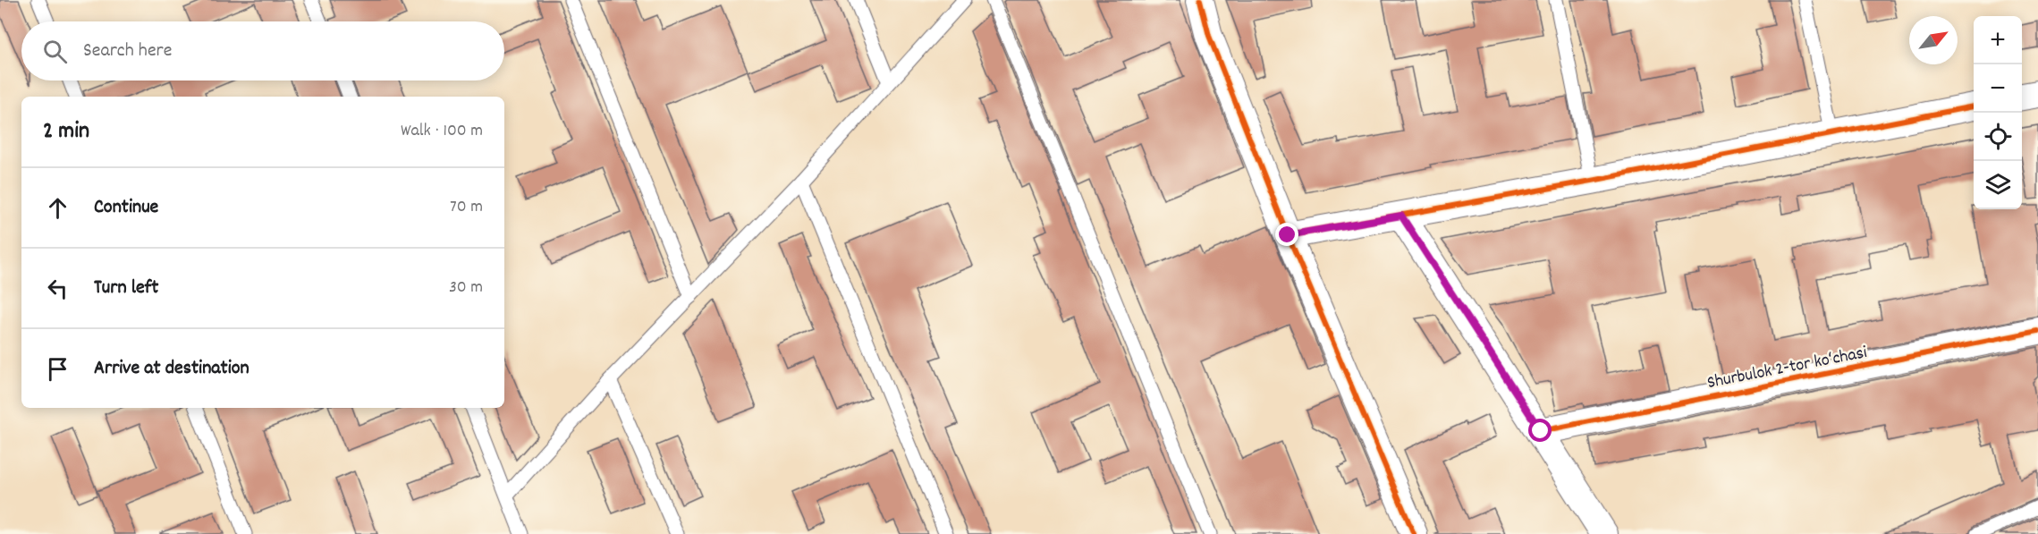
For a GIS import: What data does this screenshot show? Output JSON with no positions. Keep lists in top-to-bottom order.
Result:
{
  "streets": {
    "street": ["Shurbulok 2-tor ko‘chasi"]
  },
  "north": "top right",
  "page": {
    "map_buttons": ["+", "−"],
    "search": "Search here",
    "heading": ["2 min", "Walk · 100 m"],
    "list": [
      ["Continue", "70 m"],
      ["Turn left", "30 m"],
      "Arrive at destination"
    ]
  }
}
